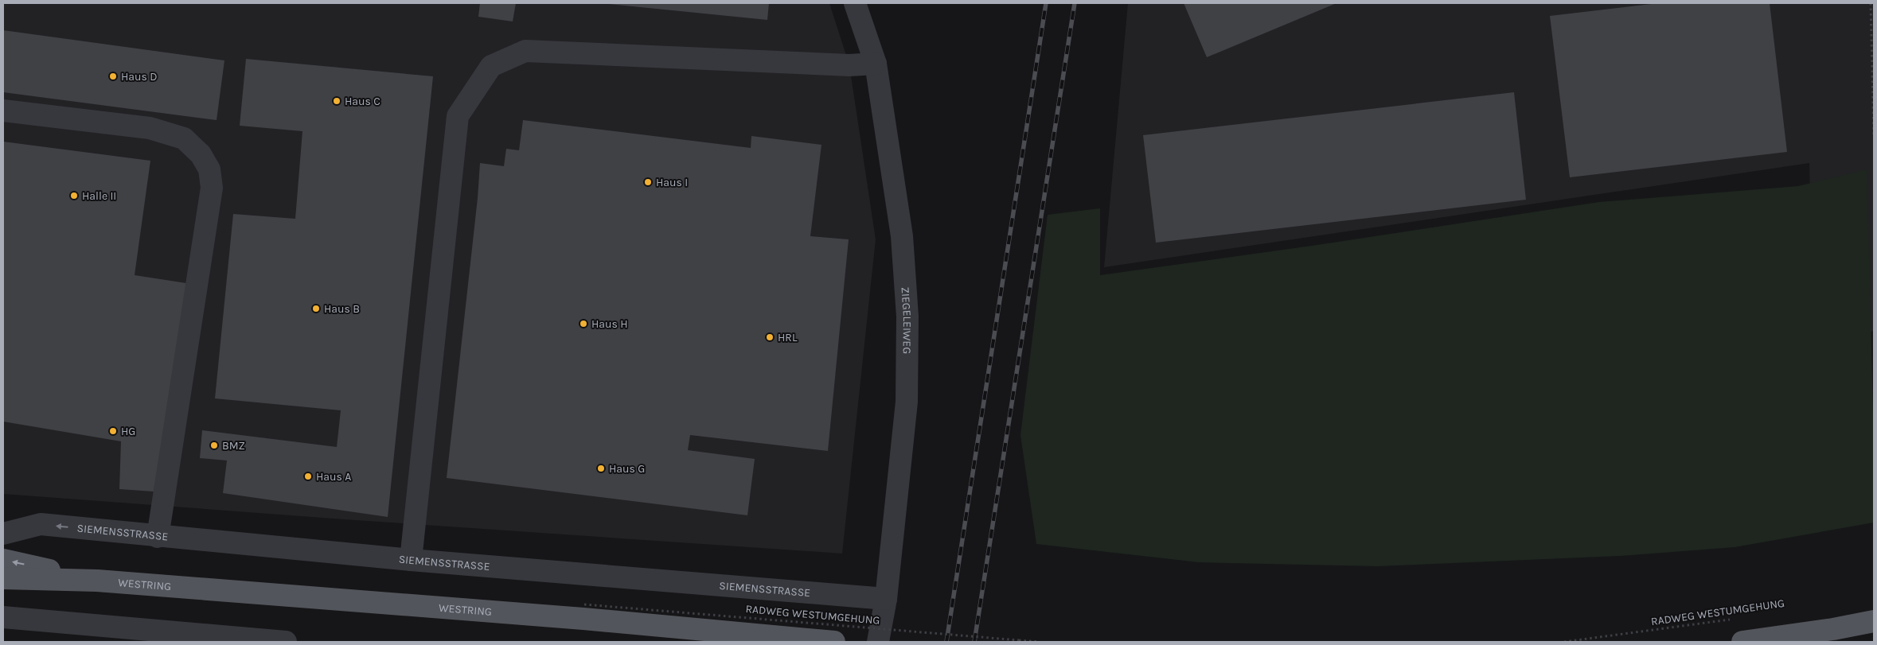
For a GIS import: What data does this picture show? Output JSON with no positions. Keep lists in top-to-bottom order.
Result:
{
  "streets": {
    "main road": ["WESTRING"],
    "street": ["ZIEGELEIWEG", "SIEMENSSTRASSE"],
    "path": ["RADWEG WESTUMGEHUNG"]
  },
  "crossings": [
    ["ZIEGELEIWEG", "SIEMENSSTRASSE"],
    ["WESTRING", "RADWEG WESTUMGEHUNG"]
  ],
  "places": [
    "Haus D",
    "Haus C",
    "Haus I",
    "Halle II",
    "Haus B",
    "Haus H",
    "HRL",
    "HG",
    "BMZ",
    "Haus G",
    "Haus A"
  ]
}
